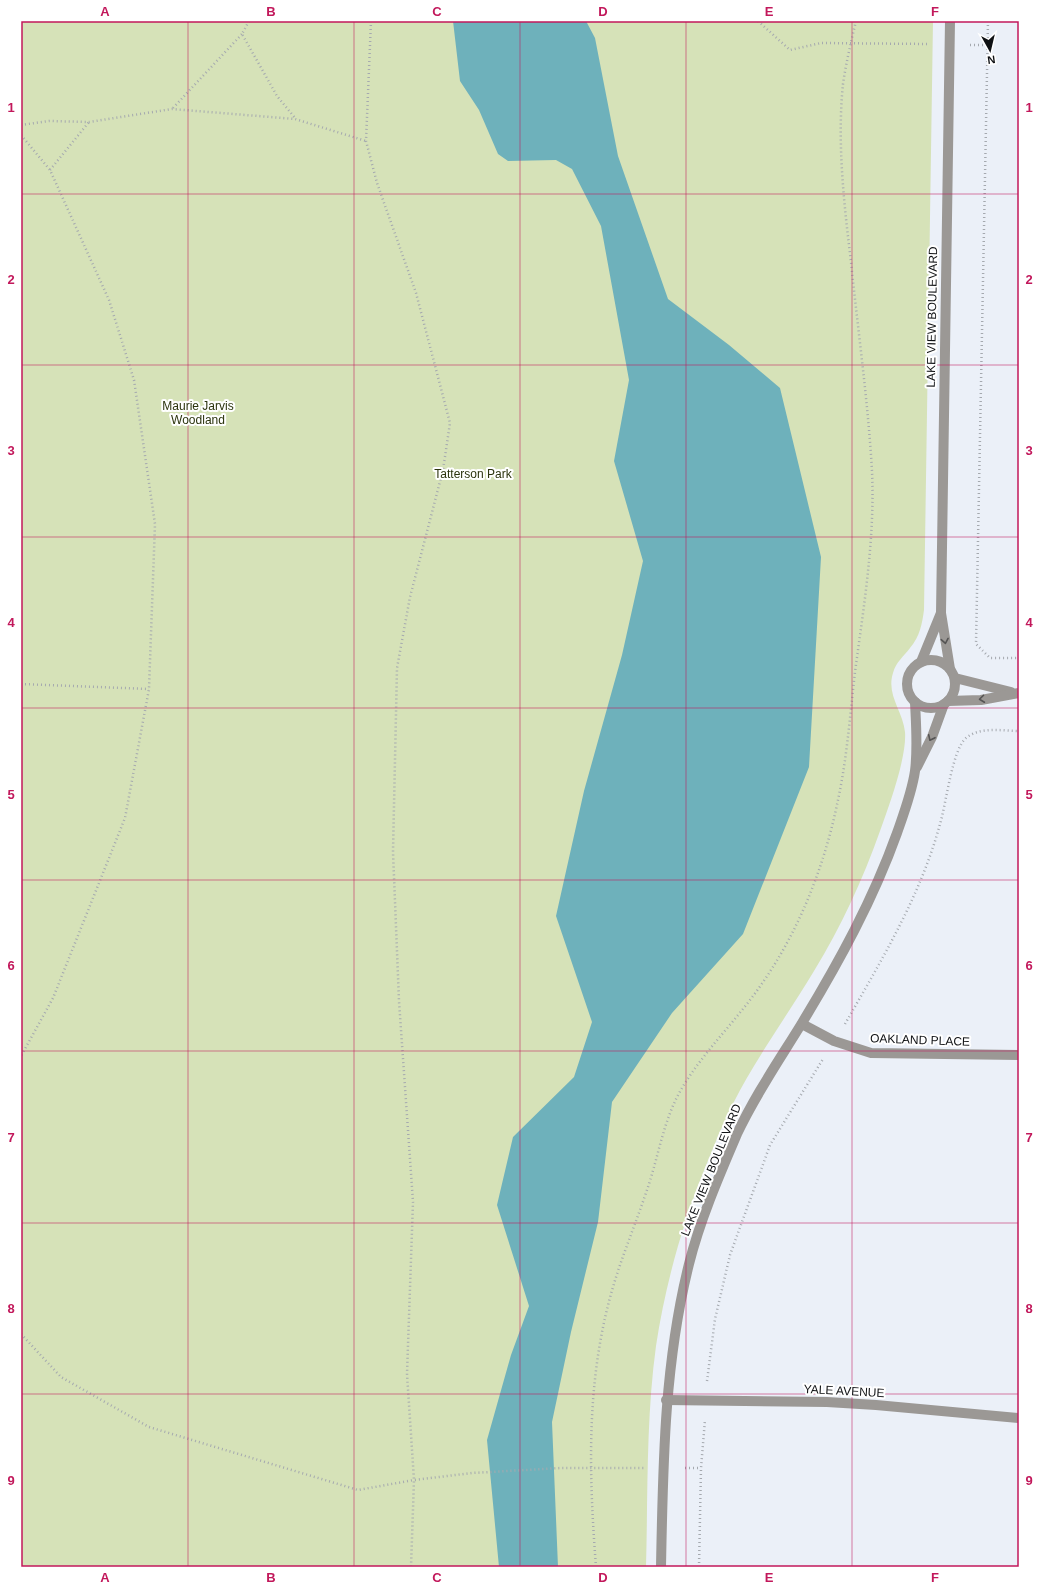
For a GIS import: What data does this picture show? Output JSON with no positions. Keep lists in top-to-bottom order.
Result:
{
  "streets": {
    "street": ["LAKE VIEW BOULEVARD", "OAKLAND PLACE", "YALE AVENUE"]
  },
  "crossings": [
    ["LAKE VIEW BOULEVARD", "OAKLAND PLACE"],
    ["LAKE VIEW BOULEVARD", "YALE AVENUE"]
  ],
  "parks": ["Maurie Jarvis Woodland", "Tatterson Park"],
  "north": "bottom",
  "grid": {
    "columns": [
      "A",
      "B",
      "C",
      "D",
      "E",
      "F"
    ],
    "rows": [
      "1",
      "2",
      "3",
      "4",
      "5",
      "6",
      "7",
      "8",
      "9"
    ]
  }
}
